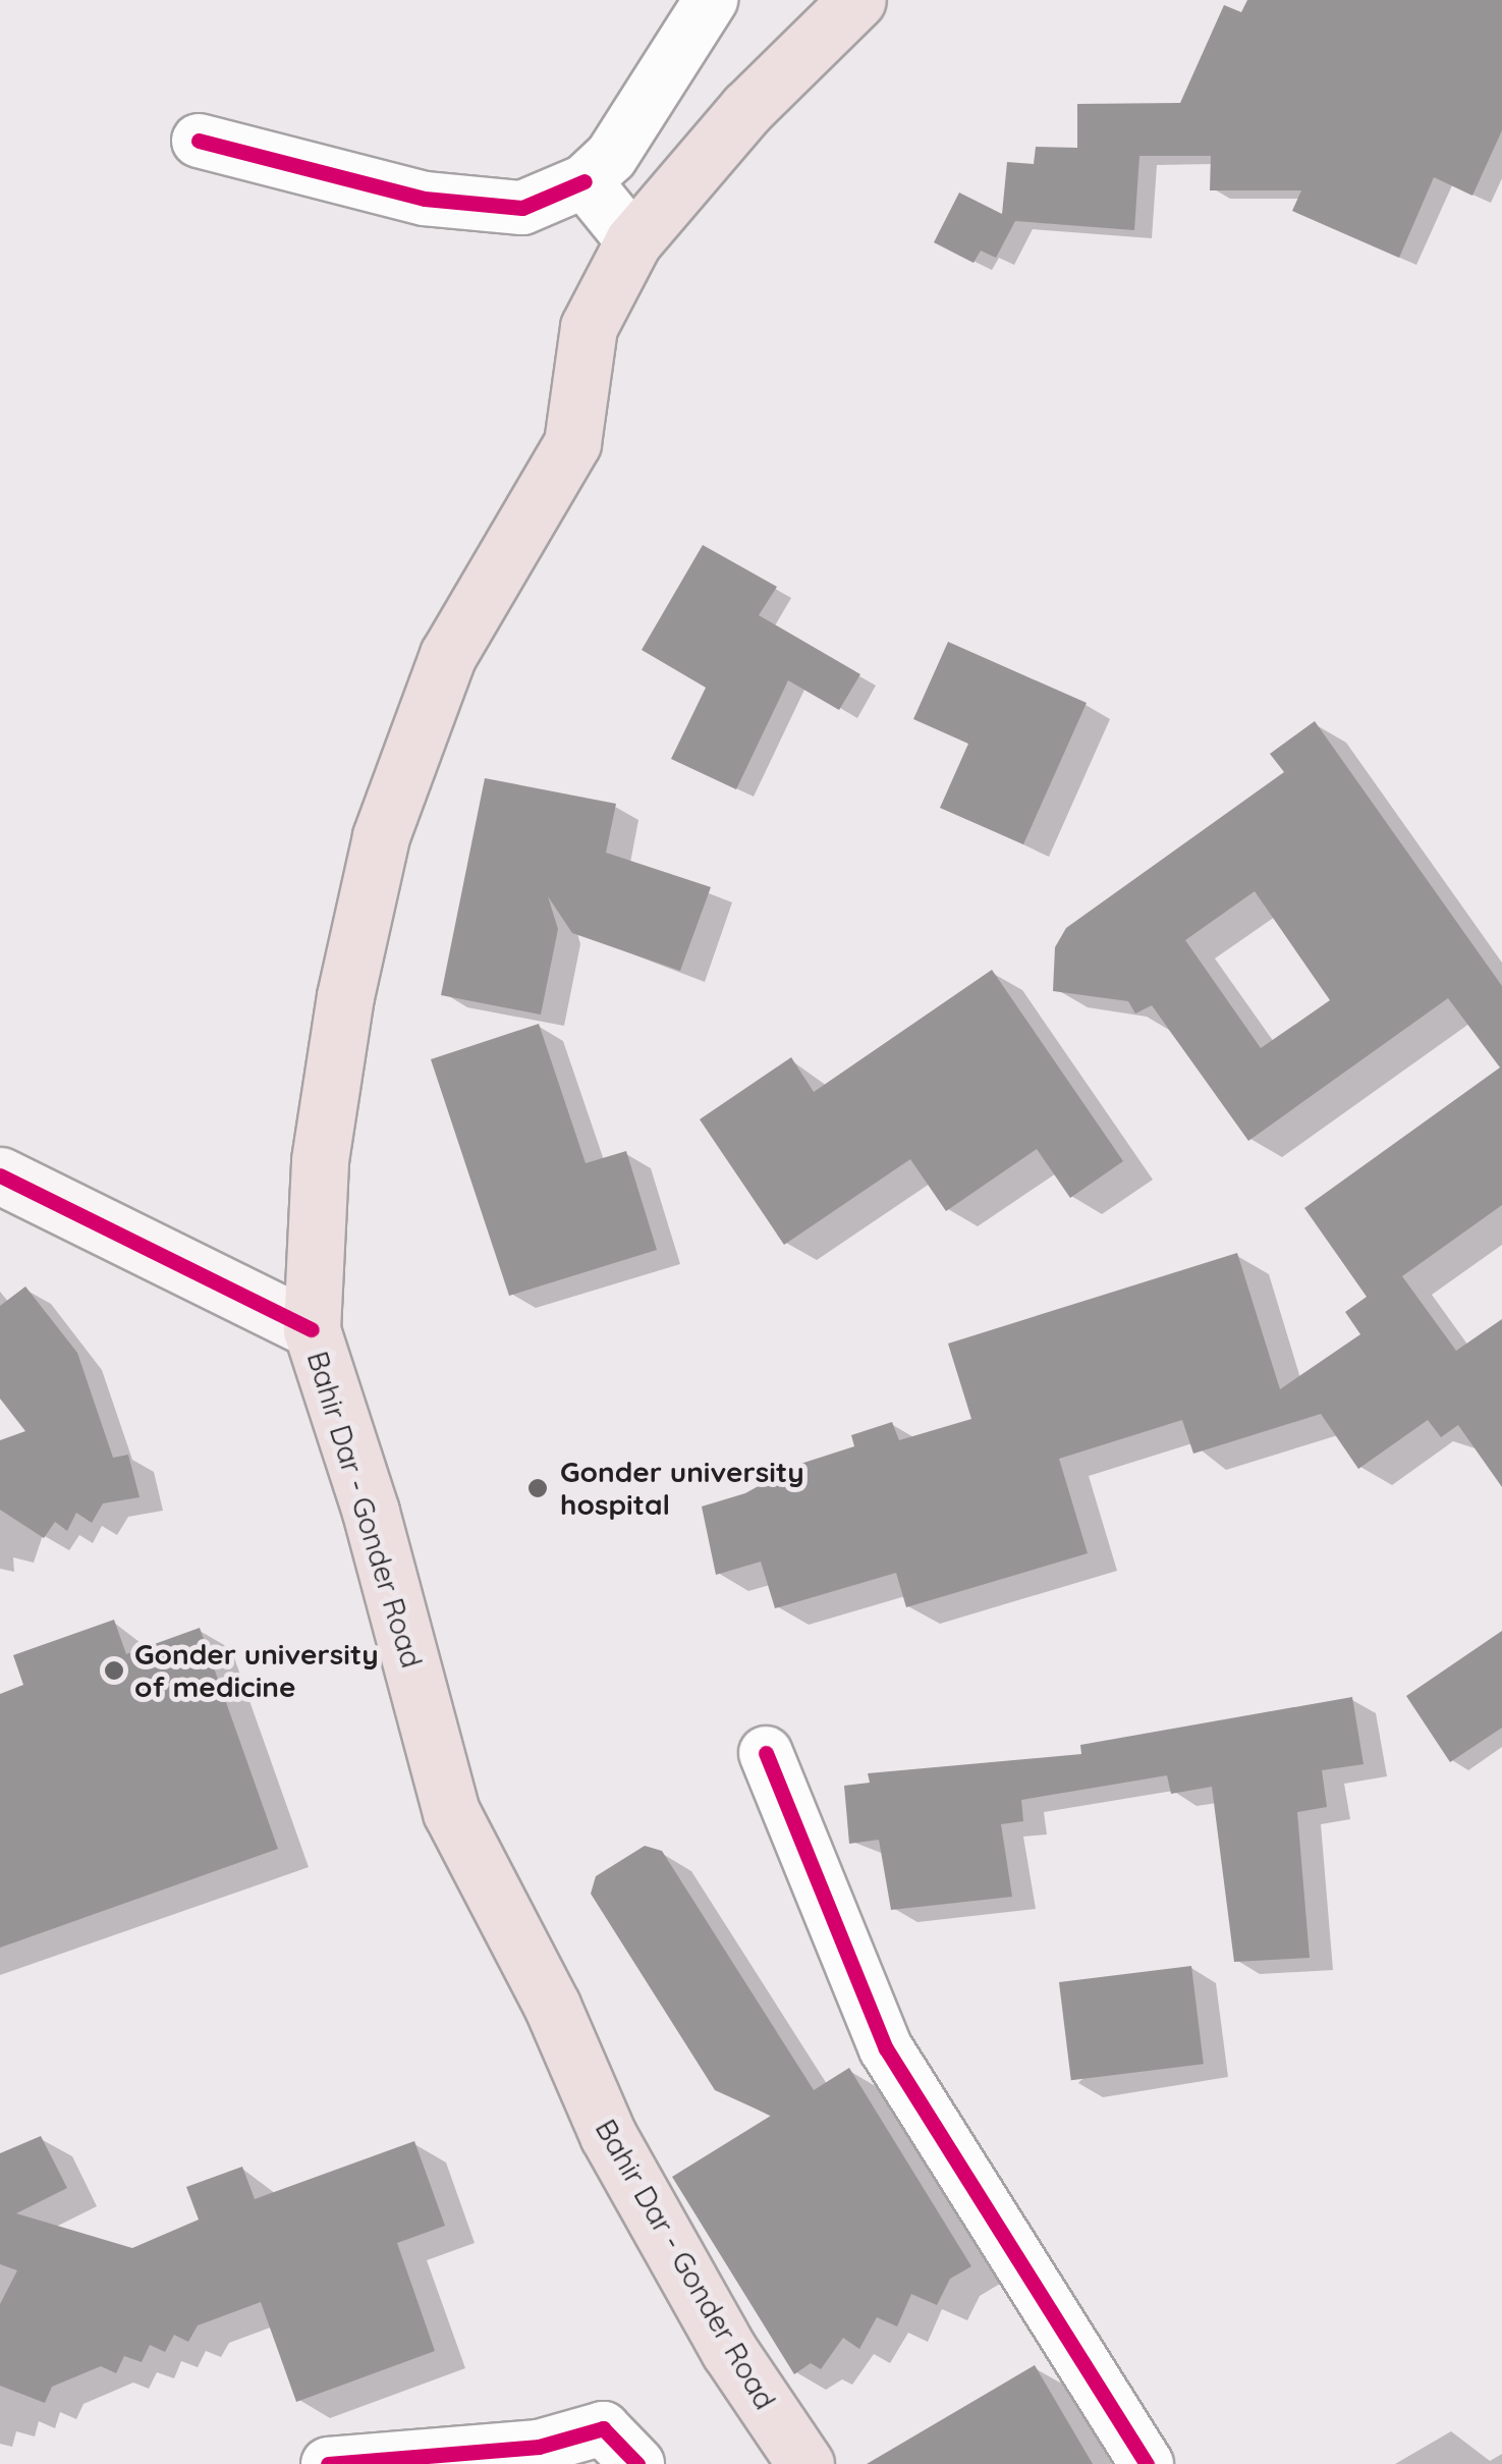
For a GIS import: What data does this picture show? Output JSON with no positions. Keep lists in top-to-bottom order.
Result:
{
  "streets": {
    "highway": ["Bahir Dar - Gonder Road"]
  },
  "places": ["Gonder university hospital", "Gonder university of medicine"]
}
